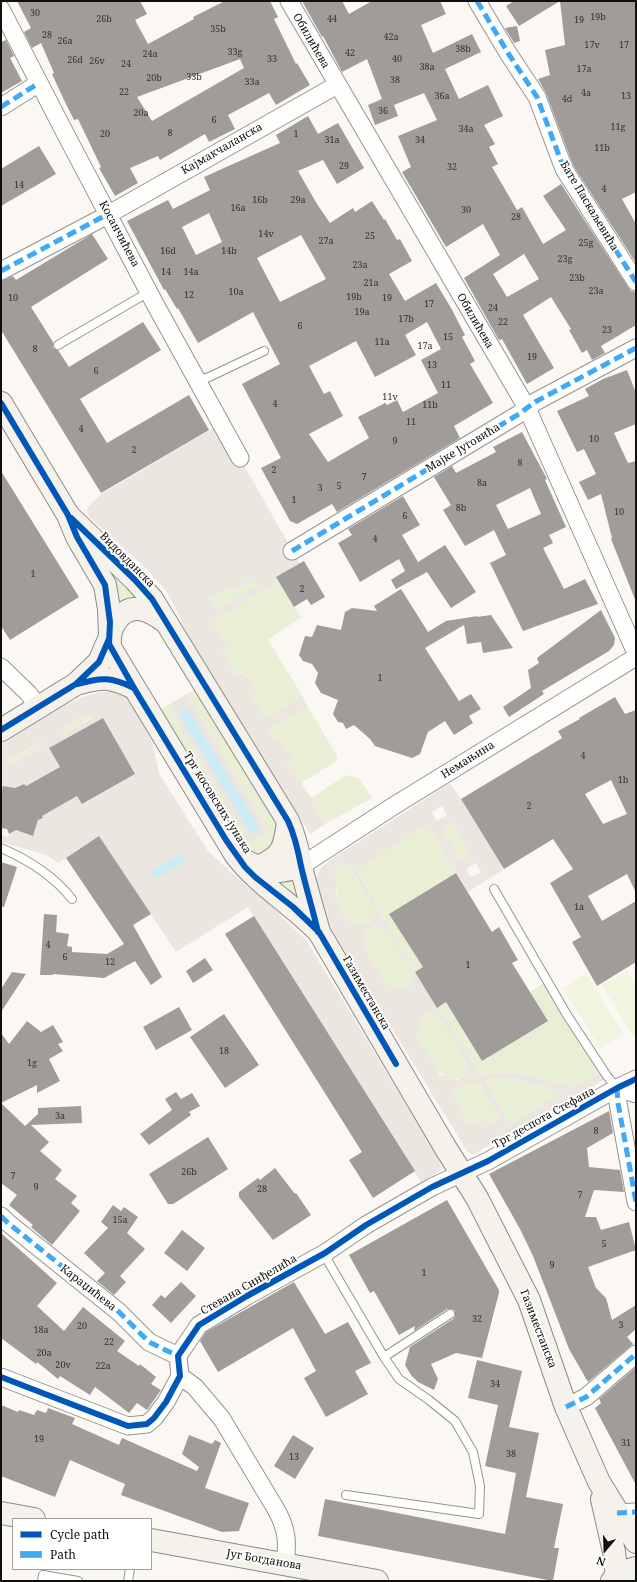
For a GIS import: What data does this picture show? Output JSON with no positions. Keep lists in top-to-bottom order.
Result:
{
  "streets": {
    "main road": [
      "Видовданска",
      "Трг косовских јунака",
      "Газиместанска",
      "Југ Богданова"
    ],
    "street": [
      "Обилићева",
      "Кајмакчаланска",
      "Бате Паскаљевића",
      "Косанчићева",
      "Мајке Југовића",
      "Немањина",
      "Трг деспота Стефана",
      "Стевана Синђелића",
      "Караџићева"
    ]
  },
  "crossings": [
    ["Обилићева", "Кајмакчаланска"],
    ["Обилићева", "Мајке Југовића"],
    ["Кајмакчаланска", "Косанчићева"],
    ["Видовданска", "Трг косовских јунака"],
    ["Трг косовских јунака", "Газиместанска"],
    ["Газиместанска", "Трг деспота Стефана"],
    ["Газиместанска", "Стевана Синђелића"],
    ["Трг деспота Стефана", "Стевана Синђелића"],
    ["Стевана Синђелића", "Караџићева"]
  ],
  "house_numbers": [
    "30",
    "19b",
    "26b",
    "44",
    "19",
    "35b",
    "28",
    "42a",
    "26a",
    "17v",
    "17",
    "38b",
    "33g",
    "42",
    "24a",
    "33",
    "40",
    "26d",
    "26v",
    "24",
    "38a",
    "17a",
    "33b",
    "20b",
    "38",
    "33a",
    "22",
    "4a",
    "36a",
    "13",
    "4d",
    "36",
    "20a",
    "6",
    "11g",
    "34a",
    "8",
    "20",
    "1",
    "31a",
    "34",
    "11b",
    "29",
    "32",
    "14",
    "4",
    "16b",
    "29a",
    "16a",
    "30",
    "28",
    "14v",
    "25",
    "27a",
    "25g",
    "16d",
    "14b",
    "23g",
    "23a",
    "14",
    "14a",
    "23b",
    "21a",
    "23a",
    "10a",
    "12",
    "19b",
    "10",
    "19",
    "17",
    "24",
    "19a",
    "17b",
    "22",
    "6",
    "23",
    "15",
    "11a",
    "17a",
    "8",
    "19",
    "13",
    "6",
    "11",
    "11v",
    "4",
    "11b",
    "11",
    "4",
    "10",
    "9",
    "2",
    "8",
    "2",
    "7",
    "8a",
    "5",
    "3",
    "1",
    "8b",
    "10",
    "6",
    "4",
    "1",
    "2",
    "1",
    "4",
    "1b",
    "2",
    "1a",
    "4",
    "6",
    "12",
    "1",
    "18",
    "1g",
    "3a",
    "8",
    "26b",
    "7",
    "9",
    "28",
    "7",
    "15a",
    "5",
    "9",
    "1",
    "32",
    "3",
    "20",
    "18a",
    "22",
    "20a",
    "20v",
    "22a",
    "34",
    "19",
    "31",
    "38",
    "13"
  ],
  "legend": ["Cycle path", "Path"],
  "north": "bottom"
}
